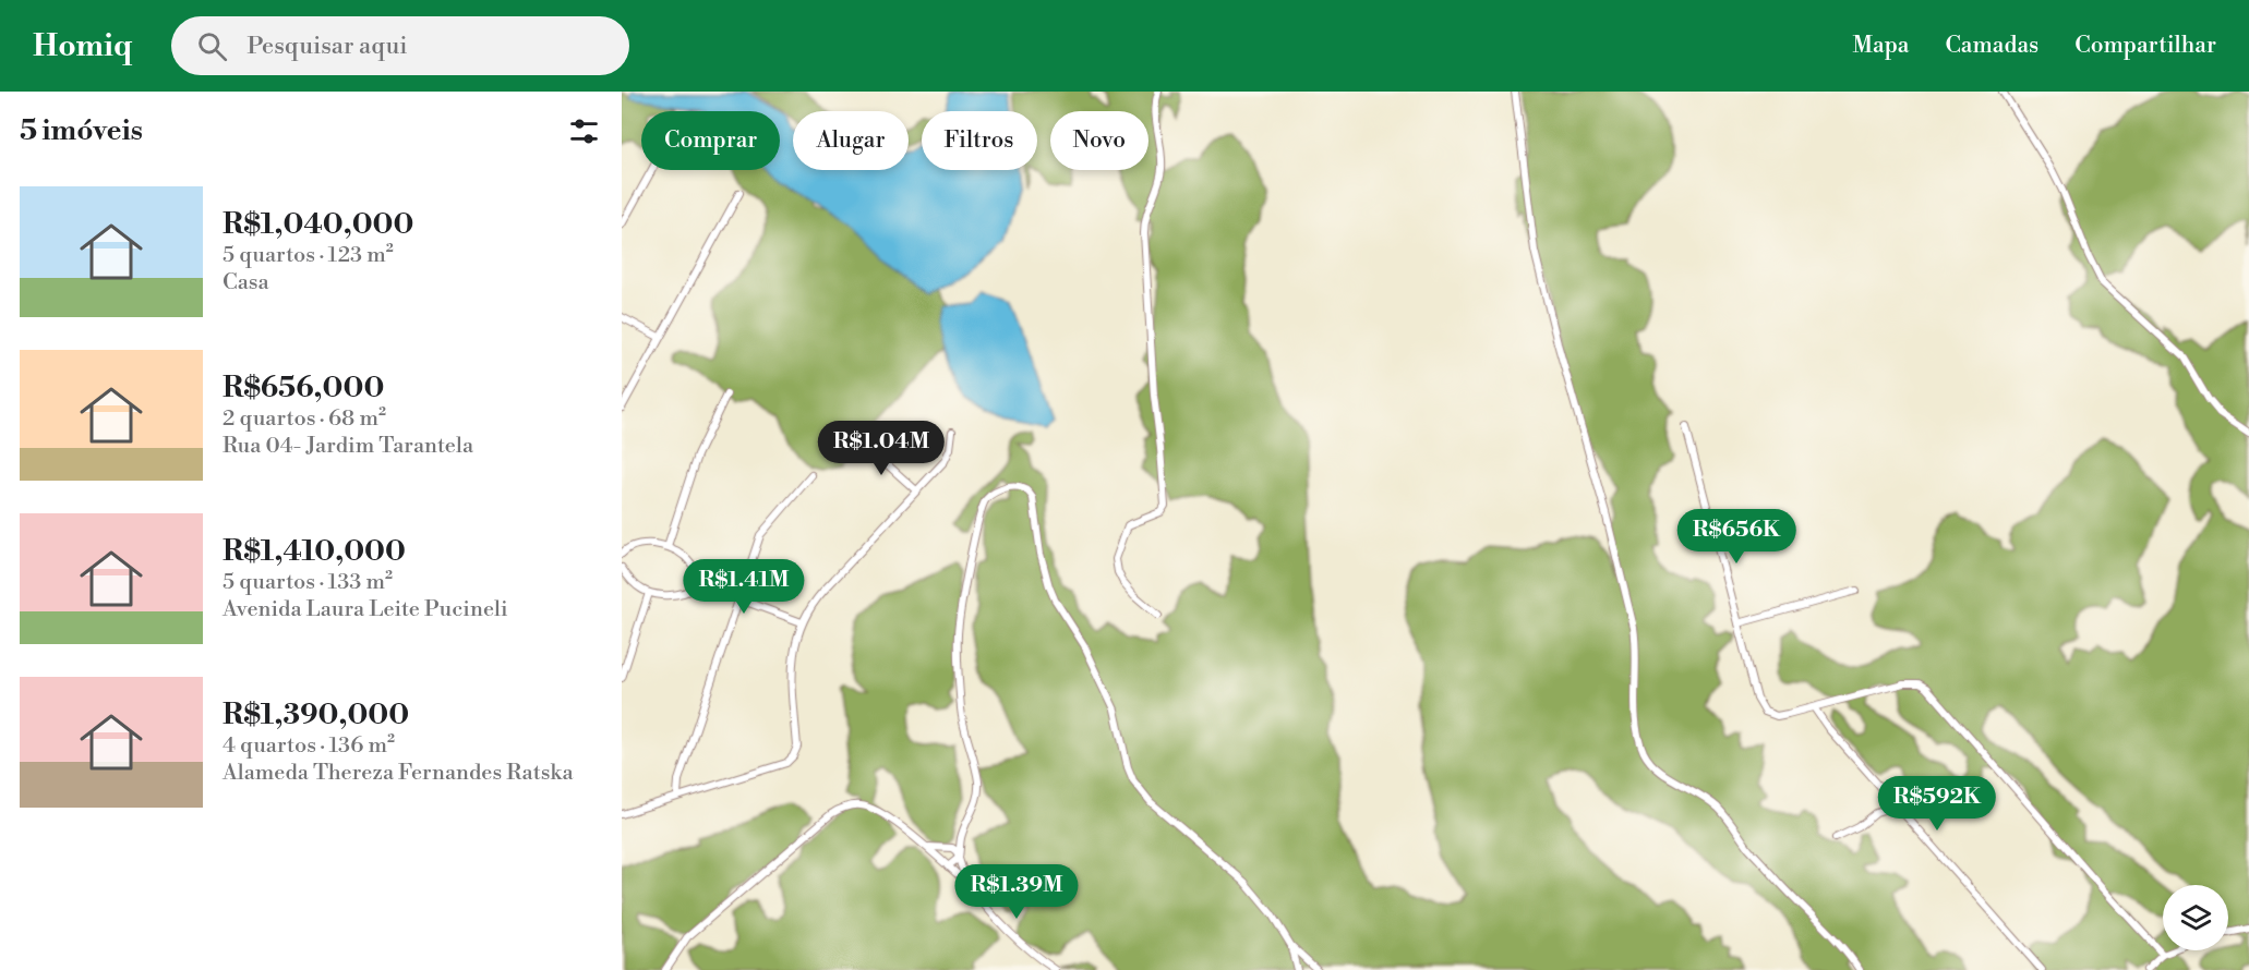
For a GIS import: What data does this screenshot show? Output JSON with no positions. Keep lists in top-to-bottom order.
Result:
{
  "page": {
    "header": "Homiq",
    "search": "Pesquisar aqui",
    "nav": ["Mapa", "Camadas", "Compartilhar"],
    "heading": "5 imóveis",
    "chip": [
      "Comprar",
      "Alugar",
      "Filtros",
      "Novo"
    ],
    "list": [
      {
        "name": "R$1,040,000",
        "note": "5 quartos · 123 m² · Casa"
      },
      {
        "name": "R$656,000",
        "note": "2 quartos · 68 m² · Rua 04- Jardim Tarantela"
      },
      {
        "name": "R$1,410,000",
        "note": "5 quartos · 133 m² · Avenida Laura Leite Pucineli"
      },
      {
        "name": "R$1,390,000",
        "note": "4 quartos · 136 m² · Alameda Thereza Fernandes Ratska"
      }
    ],
    "price": [
      "R$1.04M",
      "R$656K",
      "R$1.41M",
      "R$592K",
      "R$1.39M"
    ]
  }
}
